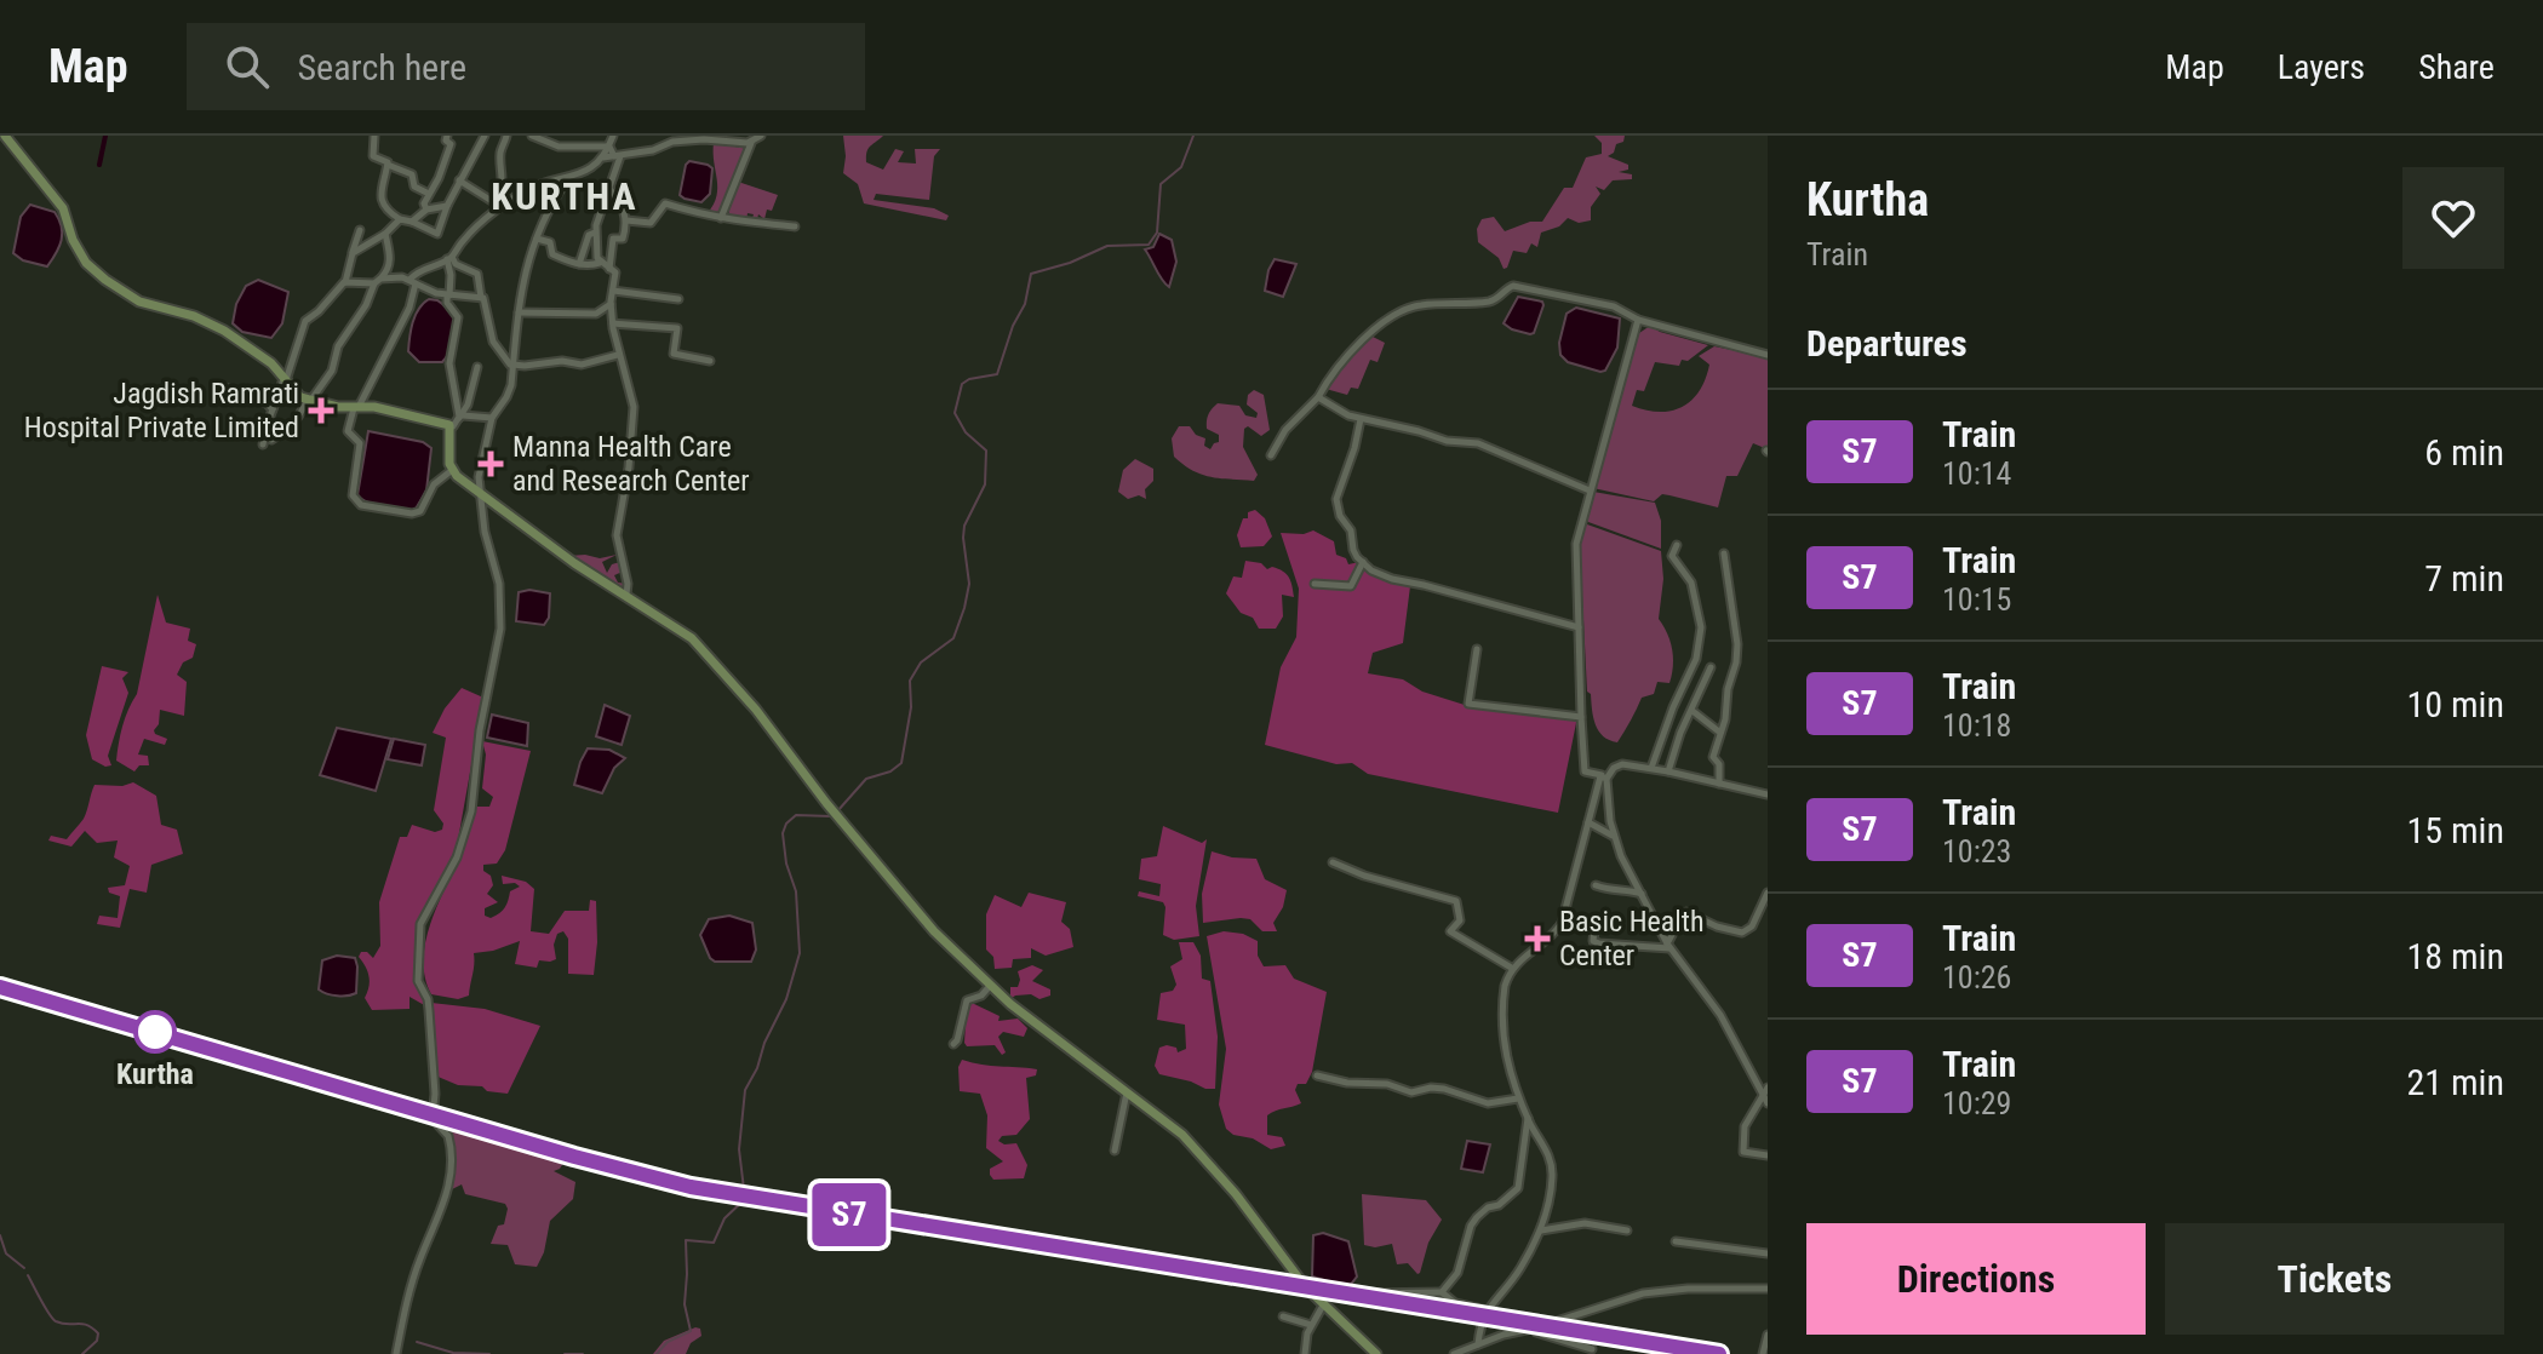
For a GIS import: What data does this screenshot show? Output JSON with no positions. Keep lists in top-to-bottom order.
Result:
{
  "districts": ["KURTHA"],
  "places": {
    "health": ["Jagdish Ramrati Hospital Private Limited", "Manna Health Care and Research Center", "Basic Health Center"],
    "other": ["Kurtha"]
  },
  "page": {
    "header": "Map",
    "search": "Search here",
    "nav": ["Map", "Layers", "Share"],
    "on_map": "S7",
    "heading": [
      ["Kurtha", "Train"],
      "Departures"
    ],
    "list": [
      {
        "mark": "S7",
        "name": "Train",
        "note": "10:14",
        "value": "6 min"
      },
      {
        "mark": "S7",
        "name": "Train",
        "note": "10:15",
        "value": "7 min"
      },
      {
        "mark": "S7",
        "name": "Train",
        "note": "10:18",
        "value": "10 min"
      },
      {
        "mark": "S7",
        "name": "Train",
        "note": "10:23",
        "value": "15 min"
      },
      {
        "mark": "S7",
        "name": "Train",
        "note": "10:26",
        "value": "18 min"
      },
      {
        "mark": "S7",
        "name": "Train",
        "note": "10:29",
        "value": "21 min"
      }
    ],
    "buttons": ["Directions", "Tickets"]
  }
}
